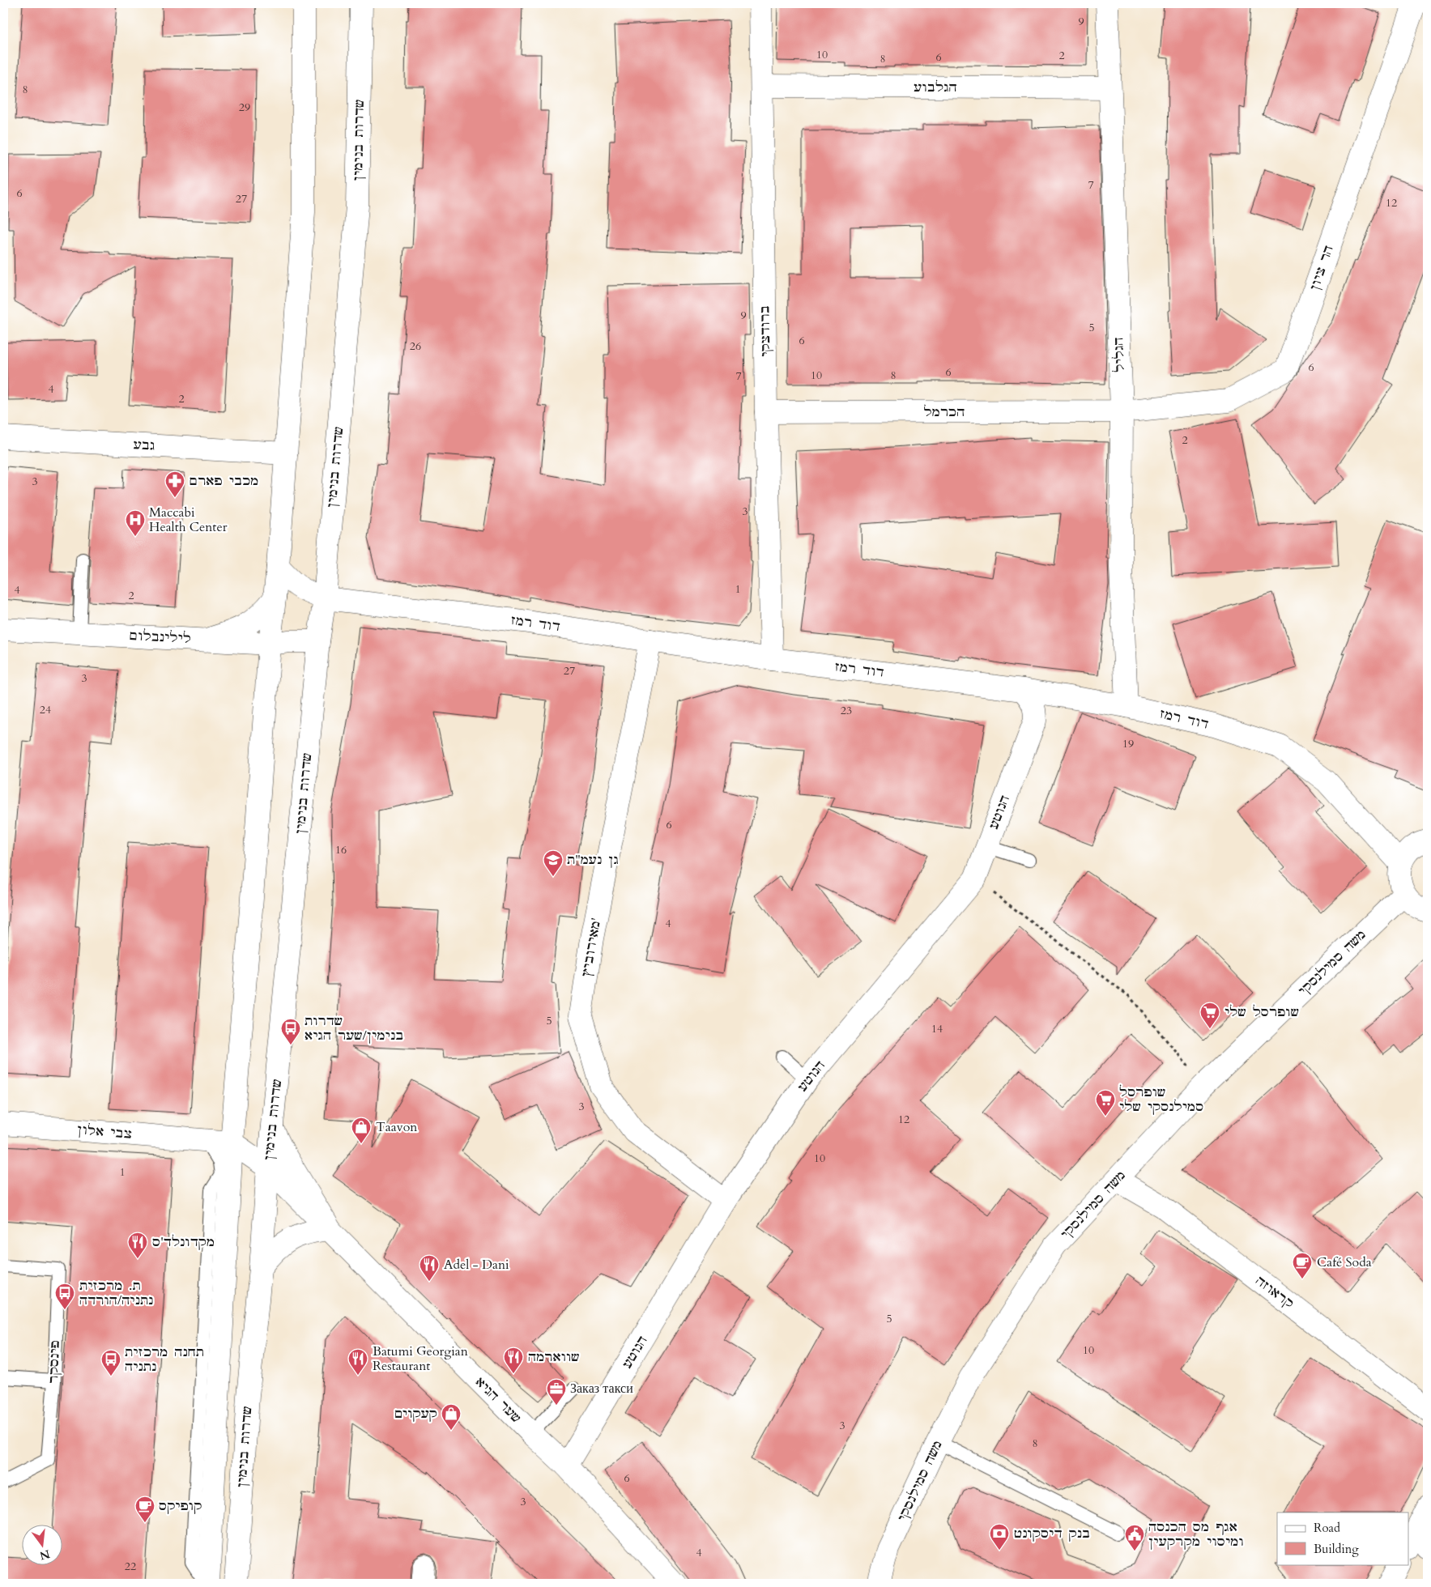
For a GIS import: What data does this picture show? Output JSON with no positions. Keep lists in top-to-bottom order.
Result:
{
  "streets": {
    "street": [
      "הגלבוע",
      "שדרות בנימין",
      "הר ציון",
      "ברודצקי",
      "הגליל",
      "הכרמל",
      "גבע",
      "דוד רמז",
      "לילינבלום",
      "הנוטע",
      "מאירוביץ'",
      "משה סמילנסקי",
      "צבי אלון",
      "קראוזה",
      "שער הגיא"
    ],
    "lane": ["פינסקר"]
  },
  "crossings": [
    ["הגלבוע", "ברודצקי"],
    ["הגלבוע", "הגליל"],
    ["שדרות בנימין", "דוד רמז"],
    ["שדרות בנימין", "לילינבלום"],
    ["שדרות בנימין", "שער הגיא"],
    ["הר ציון", "הגליל"],
    ["הר ציון", "הכרמל"],
    ["ברודצקי", "הכרמל"],
    ["ברודצקי", "דוד רמז"],
    ["הגליל", "הכרמל"],
    ["הגליל", "דוד רמז"],
    ["דוד רמז", "הנוטע"],
    ["דוד רמז", "מאירוביץ'"],
    ["הנוטע", "מאירוביץ'"],
    ["הנוטע", "שער הגיא"],
    ["משה סמילנסקי", "קראוזה"],
    ["צבי אלון", "שער הגיא"]
  ],
  "places": {
    "pharmacy": ["מכבי פארם"],
    "hospital": ["Maccabi Health Center"],
    "school or university": ["גן נעמ\"ת"],
    "supermarket": ["שופרסל שלי", "שופרסל סמילנסקי שלי"],
    "bus stop": ["שדרות בנימין/שער הגיא", "ת. מרכזית נתניה/הורדה", "תחנה מרכזית נתניה"],
    "shop": ["Taavon", "קעקוים"],
    "restaurant": [
      "מקדונלד'ס",
      "Adel - Dani",
      "שווארמה",
      "Batumi Georgian Restaurant"
    ],
    "cafe": ["Café Soda", "קופיקס"],
    "office": ["Заказ такси"],
    "bank": ["בנק דיסקונט"],
    "public building": ["אגף מס הכנסה ומיסוי מקרקעין"]
  },
  "house_numbers": [
    "9",
    "10",
    "2",
    "6",
    "8",
    "8",
    "29",
    "7",
    "6",
    "27",
    "12",
    "9",
    "5",
    "6",
    "26",
    "6",
    "6",
    "10",
    "8",
    "7",
    "4",
    "2",
    "2",
    "3",
    "3",
    "1",
    "4",
    "2",
    "27",
    "3",
    "24",
    "23",
    "19",
    "6",
    "16",
    "4",
    "5",
    "14",
    "3",
    "12",
    "10",
    "1",
    "5",
    "10",
    "3",
    "8",
    "6",
    "3",
    "4",
    "22"
  ],
  "legend": ["Road", "Building"],
  "north": "bottom"
}
